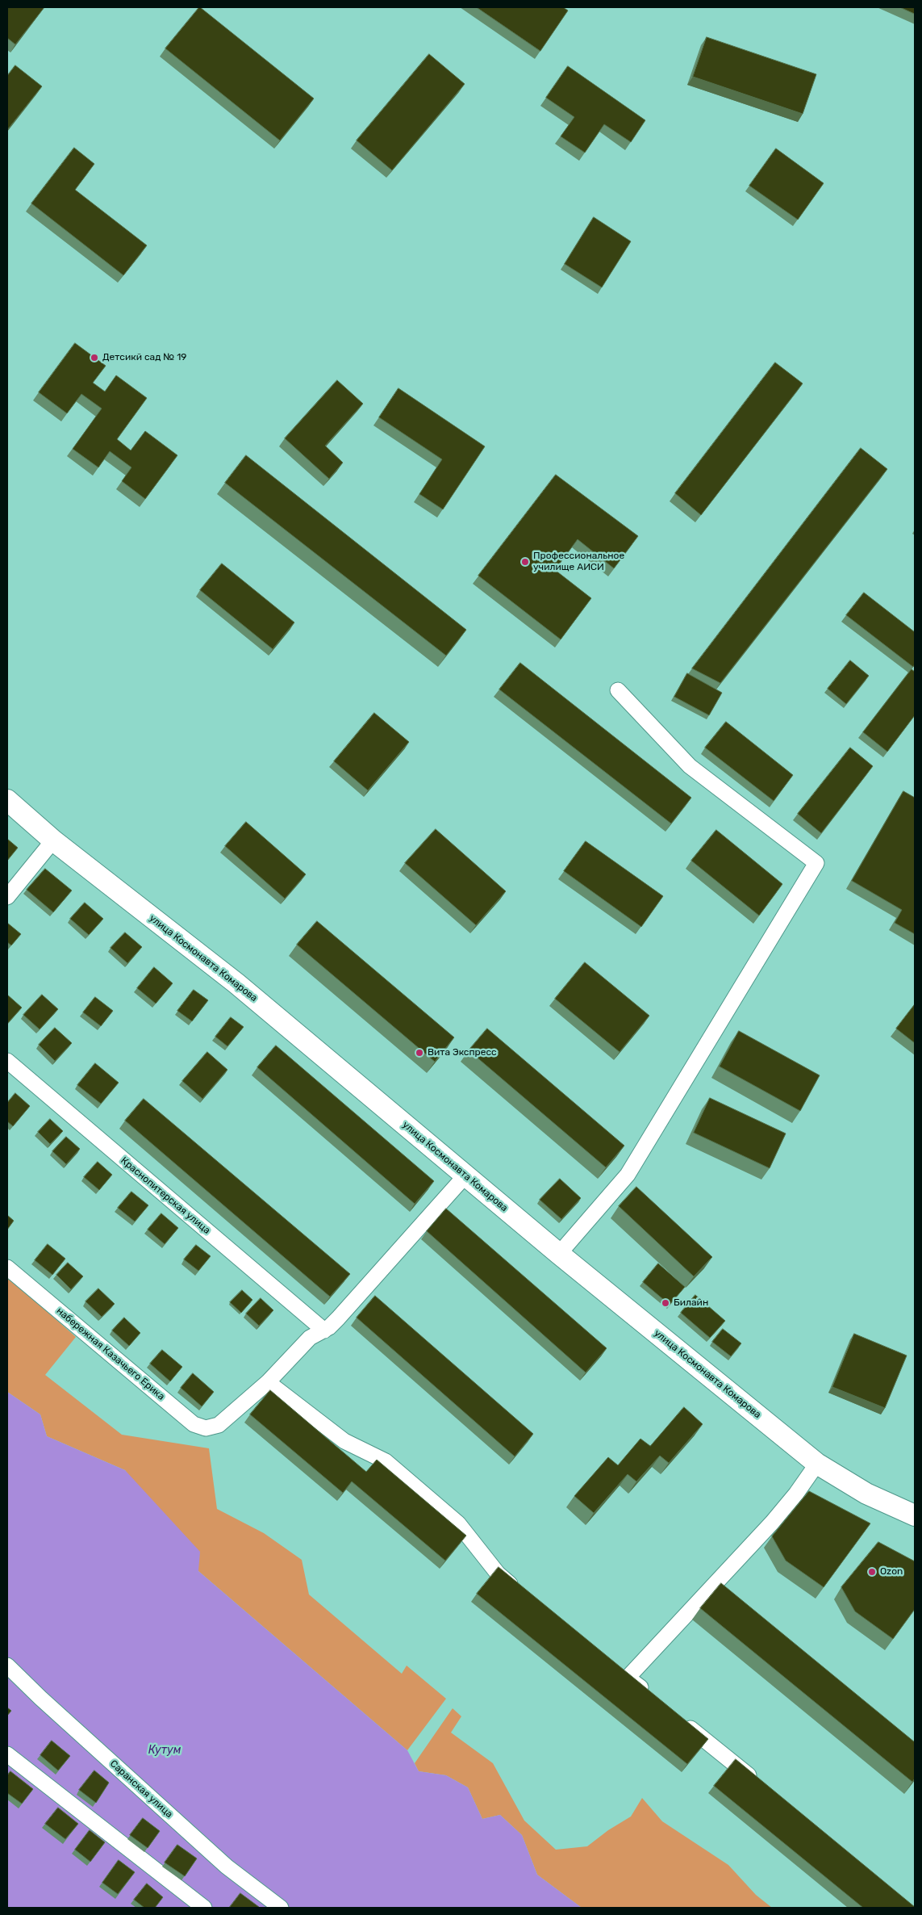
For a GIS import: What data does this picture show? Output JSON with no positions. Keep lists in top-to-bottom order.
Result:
{
  "streets": {
    "main road": ["улица Космонавта Комарова"],
    "street": ["Краснопитерская улица", "набережная Казачьего Ерика", "Саранская улица"]
  },
  "water": ["Кутум"],
  "places": [
    "Детсикй сад № 19",
    "Профессиональное училище АИСИ",
    "Вита Экспресс",
    "Билайн",
    "Ozon"
  ]
}
